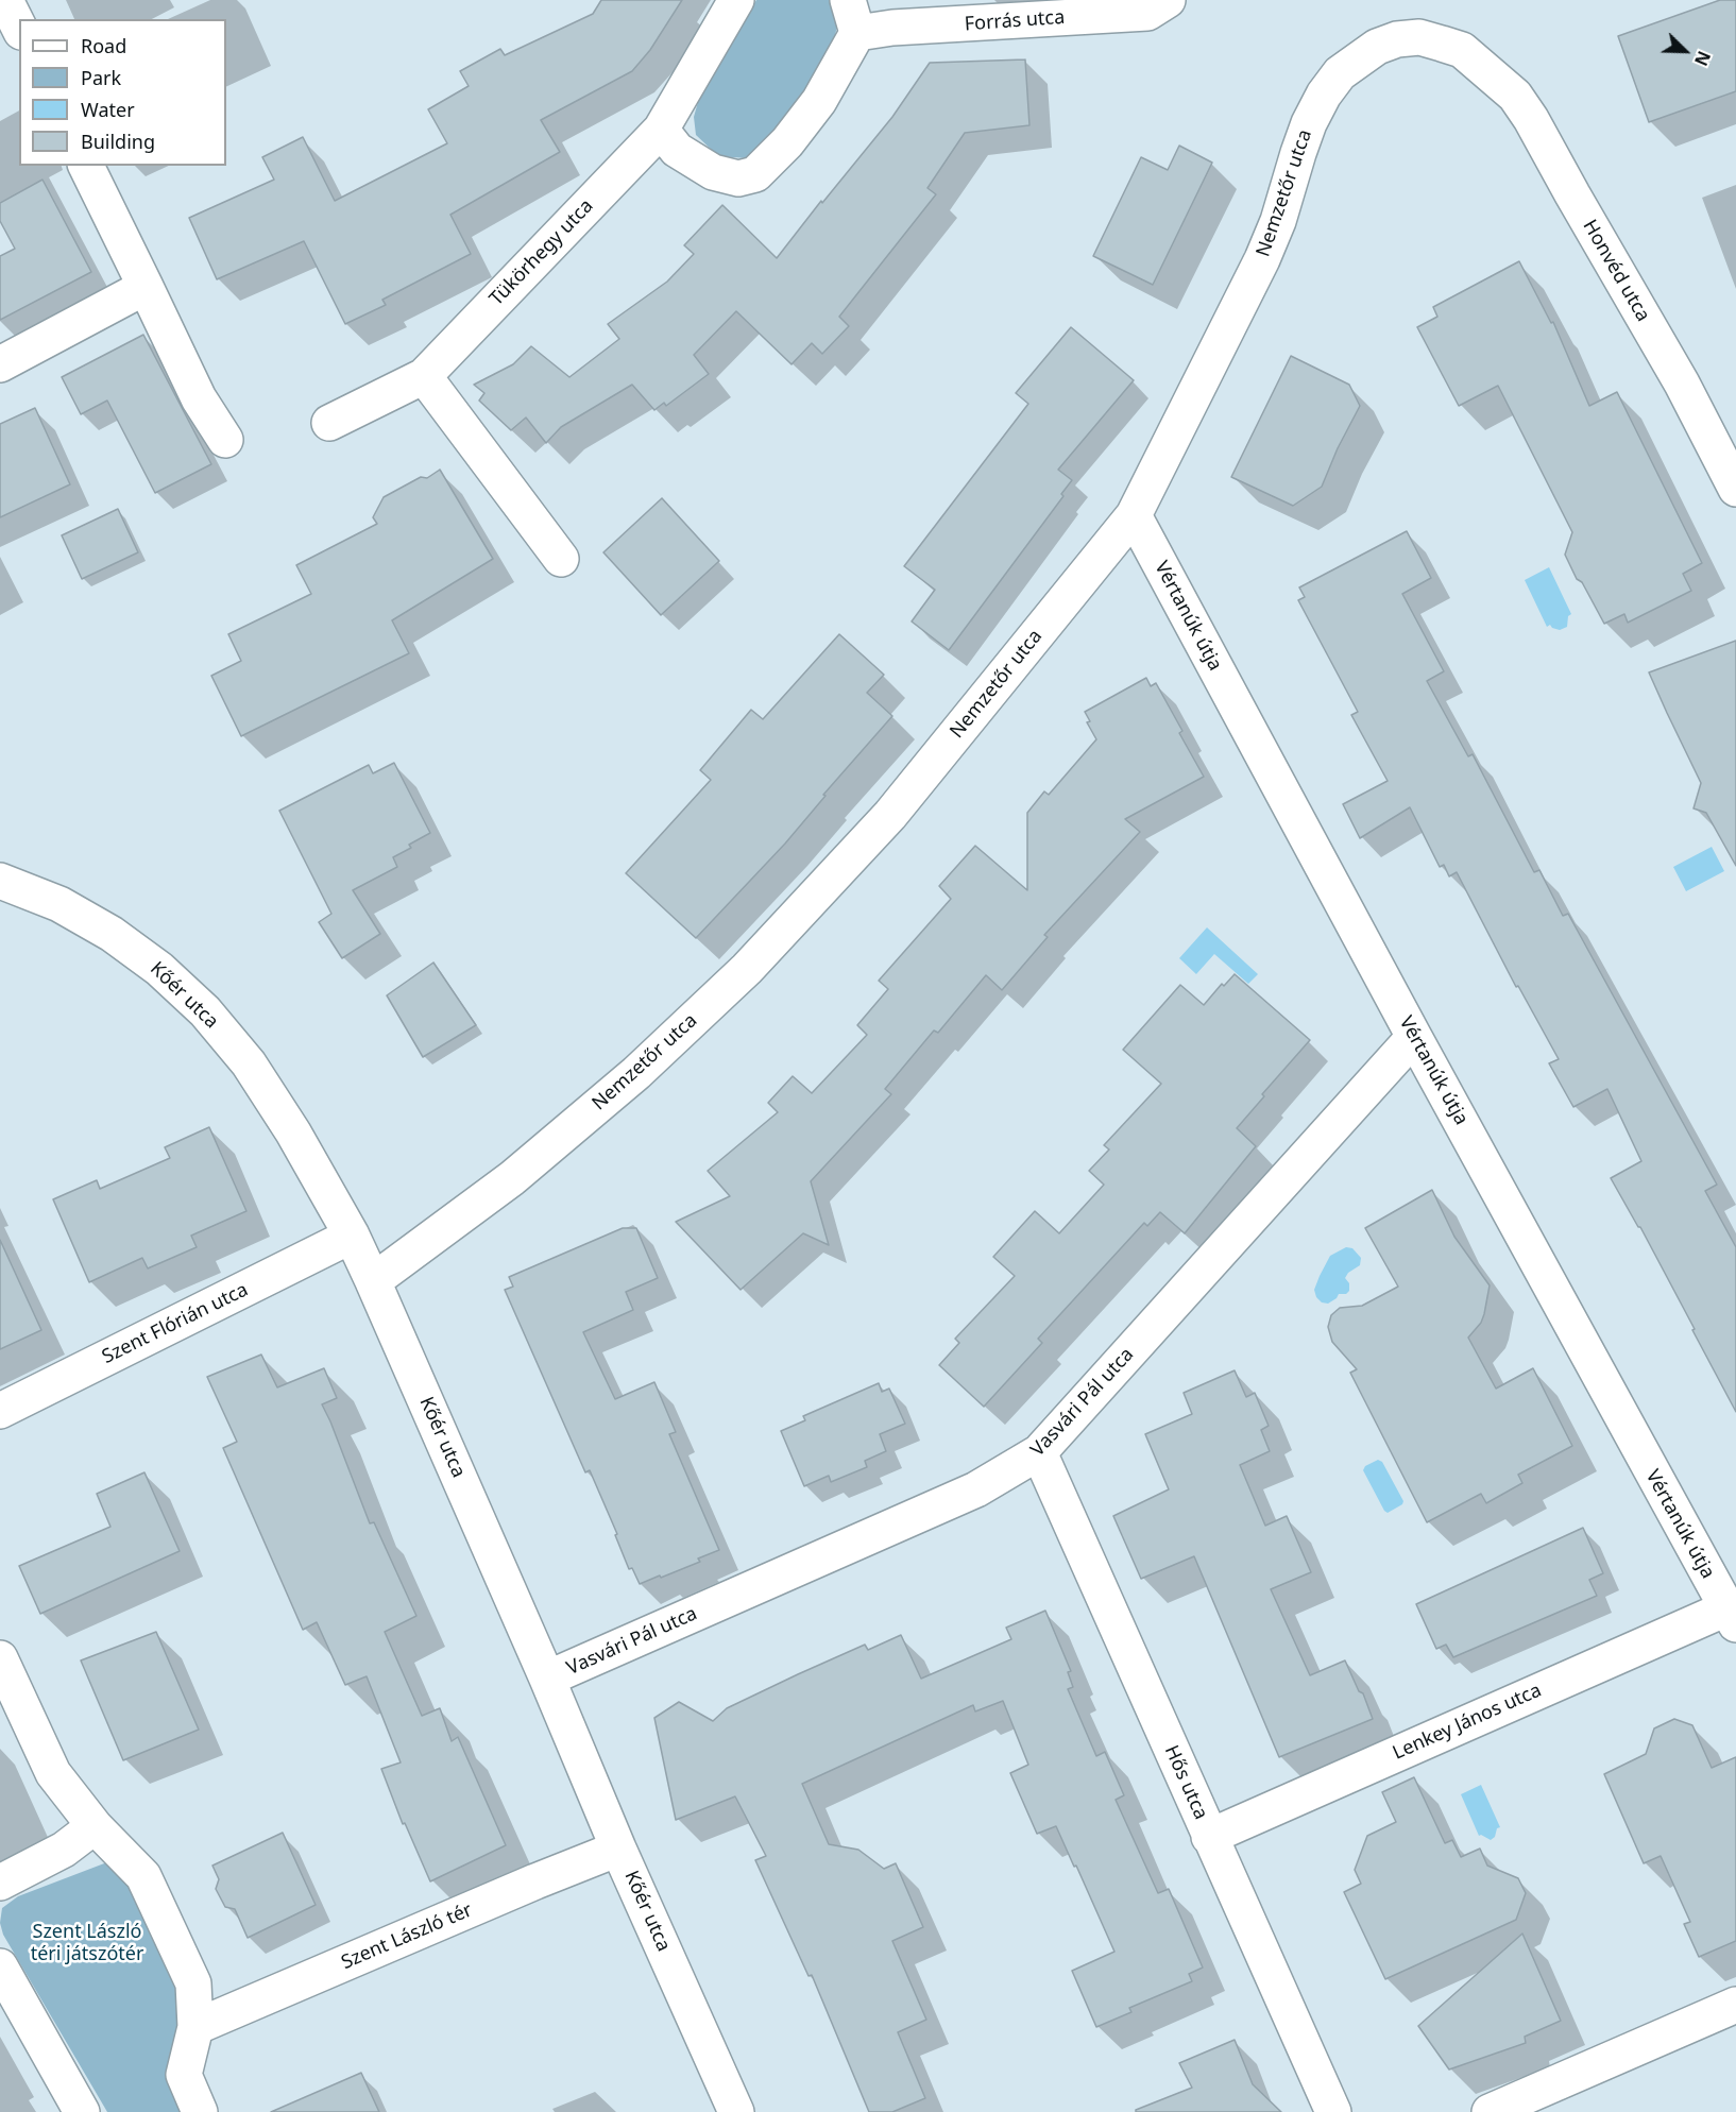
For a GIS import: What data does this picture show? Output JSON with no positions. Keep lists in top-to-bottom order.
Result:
{
  "streets": {
    "street": [
      "Forrás utca",
      "Nemzetőr utca",
      "Tükörhegy utca",
      "Honvéd utca",
      "Vértanúk útja",
      "Kőér utca",
      "Szent Flórián utca",
      "Vasvári Pál utca",
      "Lenkey János utca",
      "Hős utca",
      "Szent László tér"
    ]
  },
  "crossings": [
    ["Nemzetőr utca", "Honvéd utca"],
    ["Nemzetőr utca", "Vértanúk útja"],
    ["Nemzetőr utca", "Kőér utca"],
    ["Vértanúk útja", "Vasvári Pál utca"],
    ["Vértanúk útja", "Lenkey János utca"],
    ["Kőér utca", "Szent Flórián utca"],
    ["Kőér utca", "Vasvári Pál utca"],
    ["Kőér utca", "Szent László tér"],
    ["Vasvári Pál utca", "Hős utca"],
    ["Lenkey János utca", "Hős utca"]
  ],
  "parks": ["Szent László téri játszótér"],
  "legend": [
    "Road",
    "Park",
    "Water",
    "Building"
  ],
  "north": "bottom right"
}
